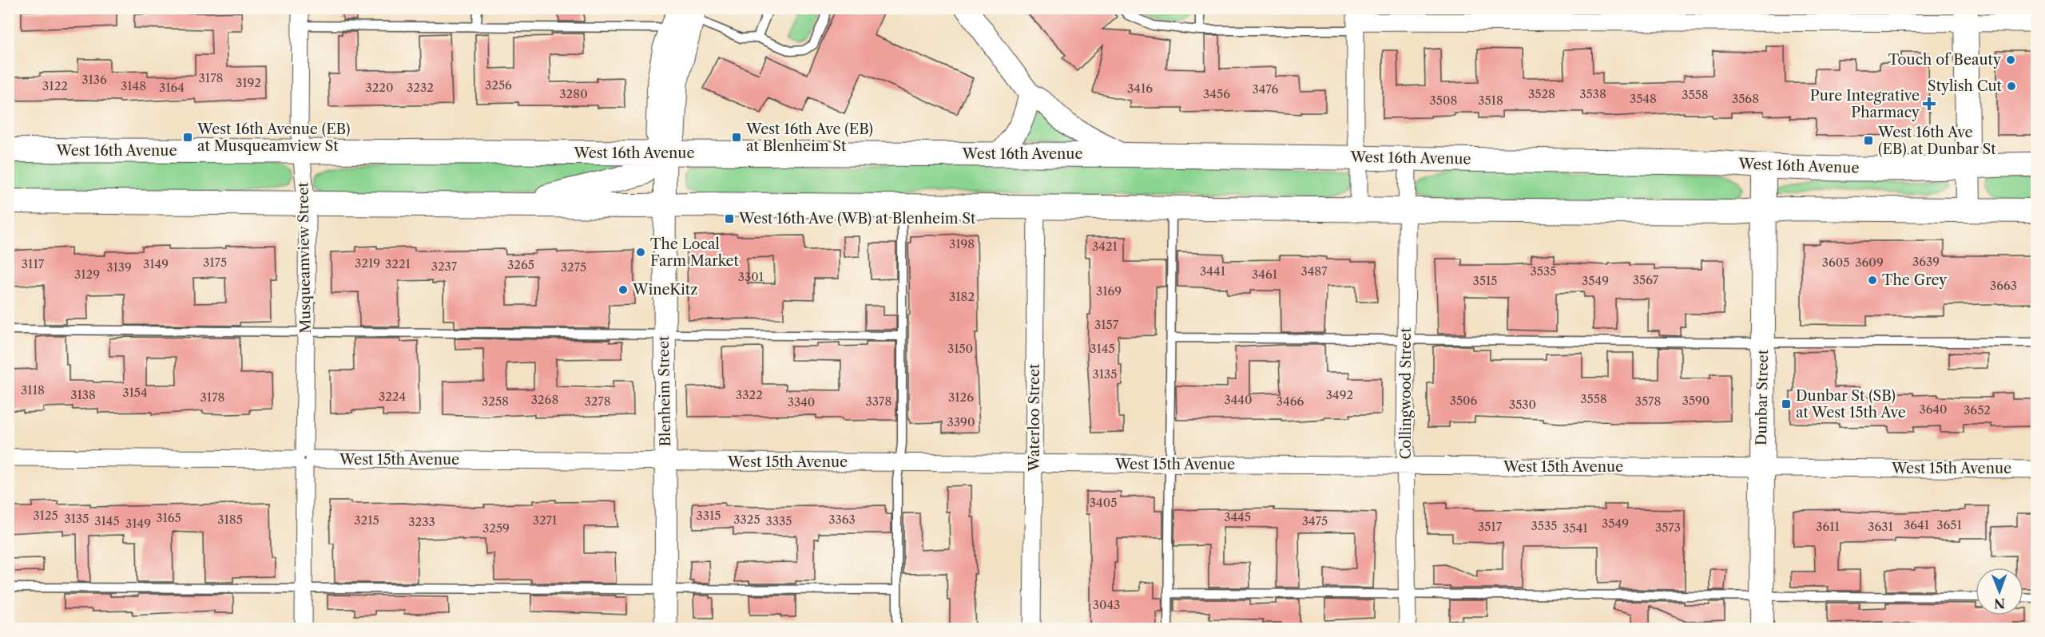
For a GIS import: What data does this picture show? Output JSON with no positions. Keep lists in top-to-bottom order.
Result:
{
  "streets": {
    "main road": ["West 16th Avenue", "Dunbar Street"],
    "street": [
      "Musqueamview Street",
      "Blenheim Street",
      "Collingwood Street",
      "Waterloo Street",
      "West 15th Avenue"
    ]
  },
  "crossings": [
    ["West 16th Avenue", "Musqueamview Street"],
    ["West 16th Avenue", "Blenheim Street"],
    ["West 16th Avenue", "Collingwood Street"],
    ["West 16th Avenue", "Dunbar Street"],
    ["Musqueamview Street", "West 15th Avenue"],
    ["Blenheim Street", "West 15th Avenue"],
    ["Collingwood Street", "West 15th Avenue"],
    ["Dunbar Street", "West 15th Avenue"],
    ["Waterloo Street", "West 15th Avenue"]
  ],
  "places": {
    "other": [
      "Touch of Beauty",
      "Stylish Cut",
      "The Local Farm Market",
      "The Grey",
      "WineKitz"
    ],
    "health": ["Pure Integrative Pharmacy"],
    "transit": [
      "West 16th Avenue (EB) at Musqueamview St",
      "West 16th Ave (EB) at Blenheim St",
      "West 16th Ave (EB) at Dunbar St",
      "West 16th Ave (WB) at Blenheim St",
      "Dunbar St (SB) at West 15th Ave"
    ]
  },
  "house_numbers": [
    "3178",
    "3136",
    "3192",
    "3256",
    "3122",
    "3148",
    "3164",
    "3220",
    "3232",
    "3416",
    "3476",
    "3280",
    "3456",
    "3528",
    "3538",
    "3558",
    "3548",
    "3568",
    "3508",
    "3518",
    "3198",
    "3421",
    "3639",
    "3175",
    "3605",
    "3609",
    "3219",
    "3117",
    "3149",
    "3221",
    "3265",
    "3237",
    "3139",
    "3275",
    "3441",
    "3487",
    "3535",
    "3129",
    "3461",
    "3301",
    "3567",
    "3515",
    "3549",
    "3663",
    "3169",
    "3182",
    "3157",
    "3150",
    "3145",
    "3135",
    "3118",
    "3154",
    "3138",
    "3322",
    "3492",
    "3224",
    "3178",
    "3126",
    "3558",
    "3268",
    "3440",
    "3506",
    "3590",
    "3258",
    "3278",
    "3378",
    "3466",
    "3578",
    "3340",
    "3530",
    "3640",
    "3652",
    "3390",
    "3405",
    "3125",
    "3315",
    "3445",
    "3165",
    "3135",
    "3185",
    "3325",
    "3363",
    "3215",
    "3271",
    "3145",
    "3335",
    "3475",
    "3233",
    "3149",
    "3549",
    "3641",
    "3651",
    "3535",
    "3517",
    "3611",
    "3631",
    "3573",
    "3259",
    "3541",
    "3043"
  ],
  "north": "bottom"
}
